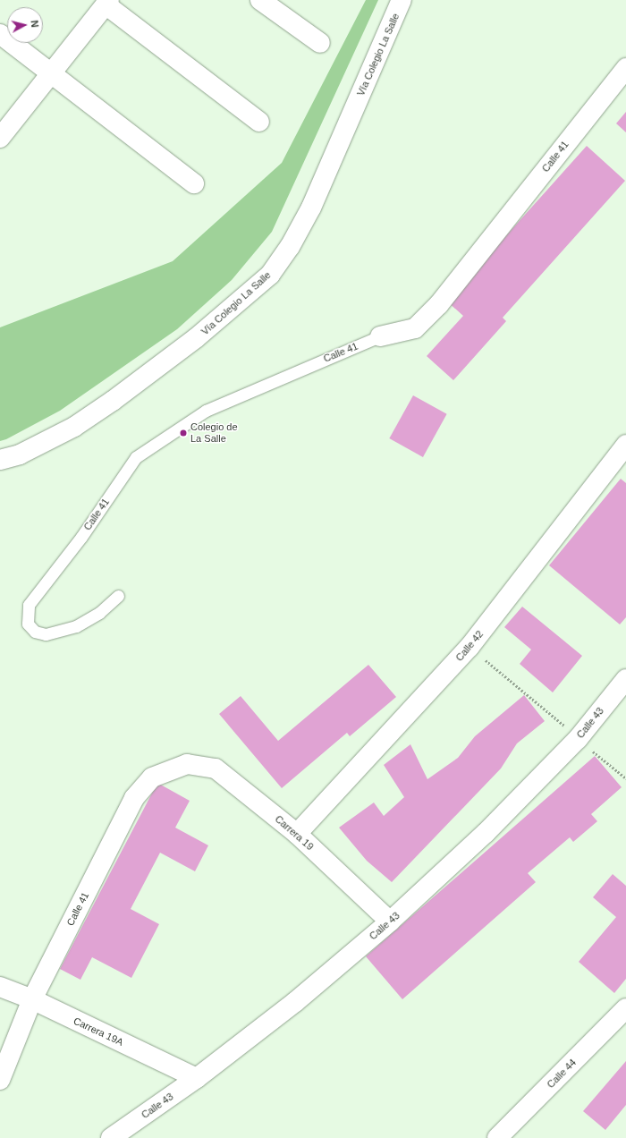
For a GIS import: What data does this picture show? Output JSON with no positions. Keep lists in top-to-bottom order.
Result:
{
  "streets": {
    "street": [
      "Vía Colegio La Salle",
      "Calle 41",
      "Calle 42",
      "Calle 43",
      "Carrera 19",
      "Carrera 19A",
      "Calle 44"
    ]
  },
  "crossings": [
    ["Calle 41", "Carrera 19"],
    ["Calle 41", "Carrera 19A"],
    ["Calle 42", "Carrera 19"],
    ["Calle 43", "Carrera 19"],
    ["Calle 43", "Carrera 19A"]
  ],
  "places": ["Colegio de La Salle"],
  "north": "right"
}
